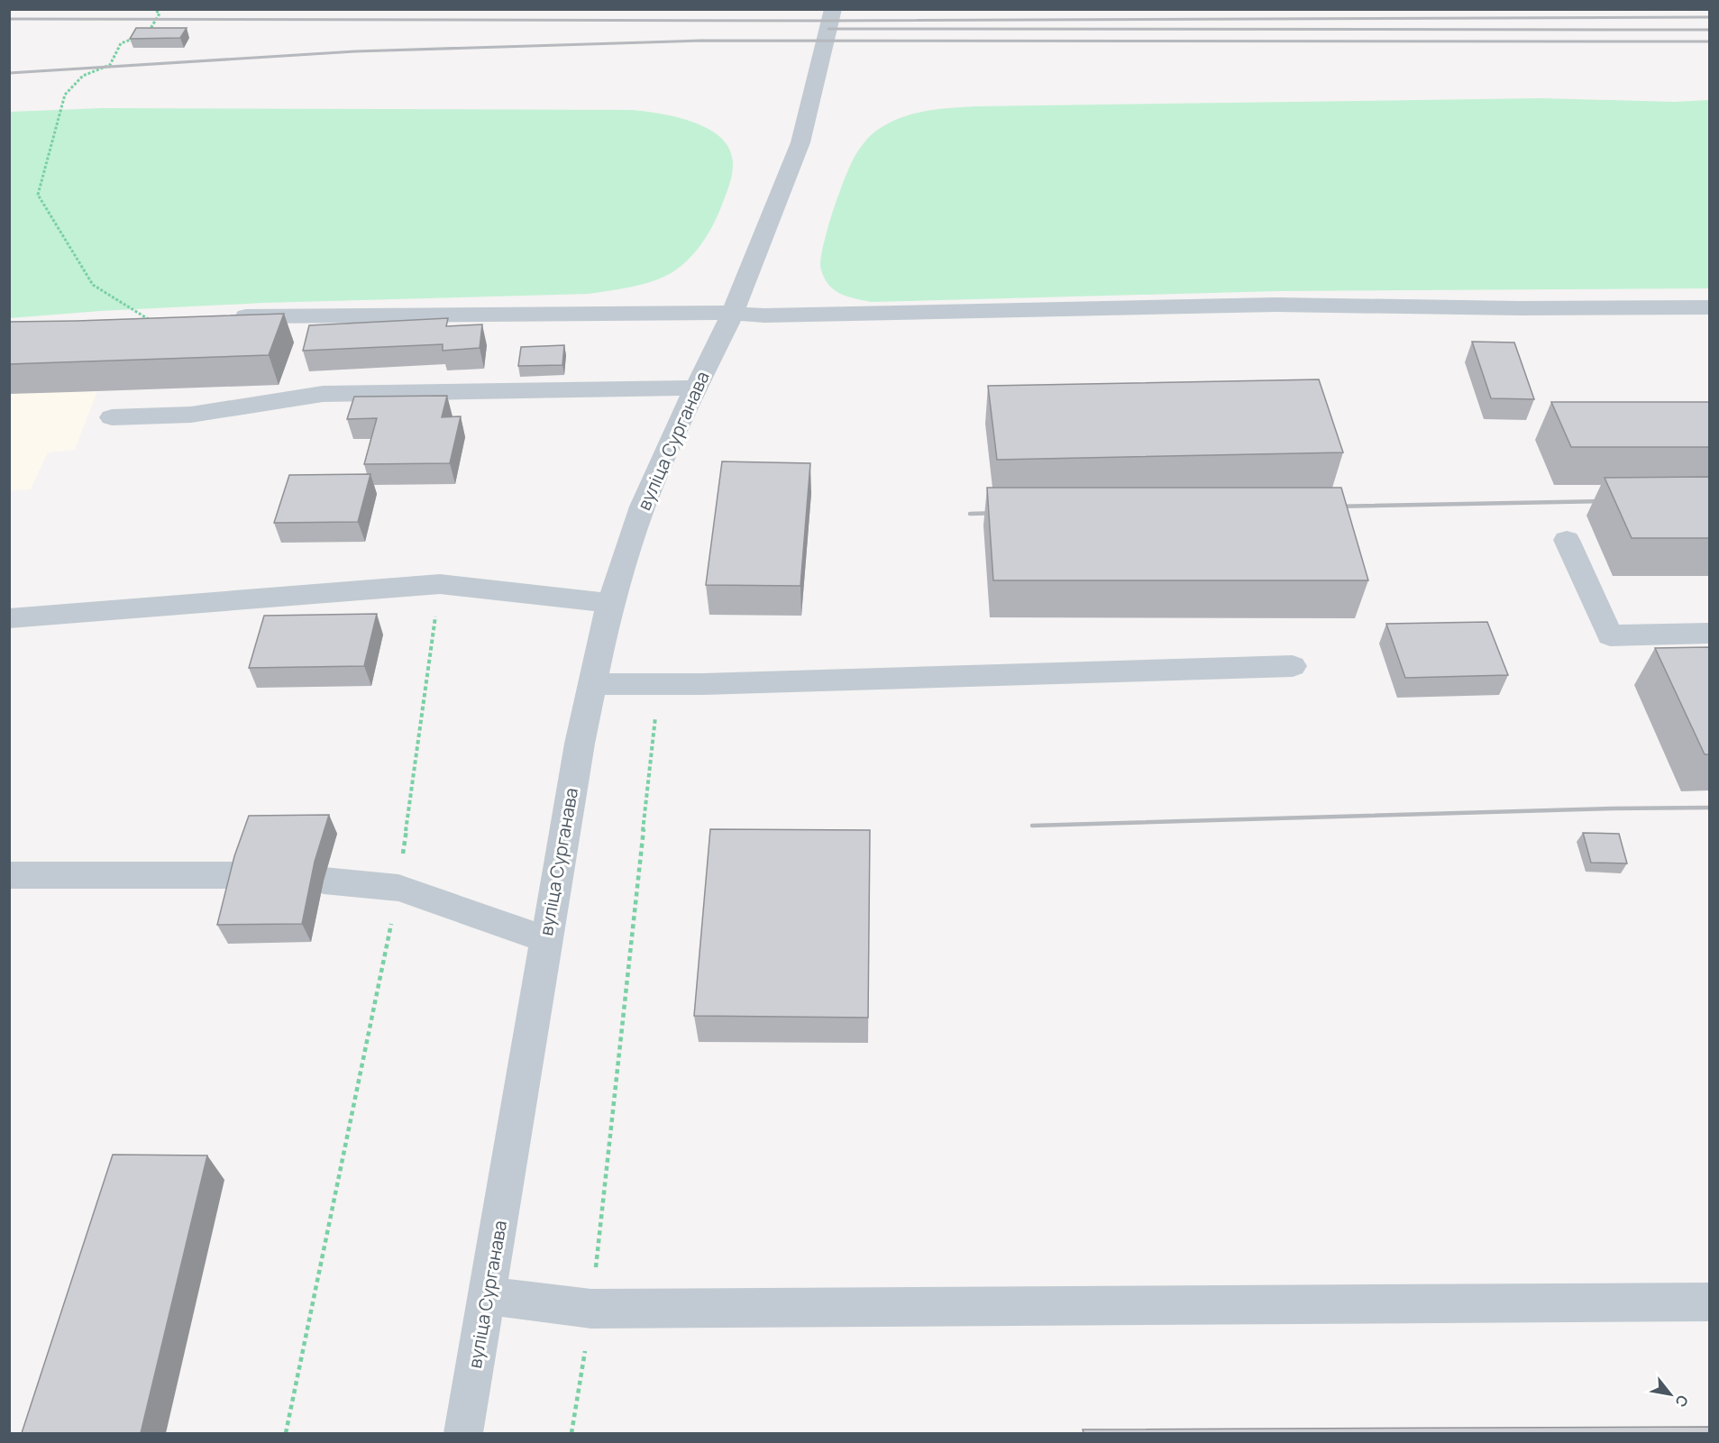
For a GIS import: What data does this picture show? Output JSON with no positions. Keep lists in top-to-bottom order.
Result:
{
  "streets": {
    "street": ["вуліца Сурганава"]
  },
  "north": "bottom right"
}
